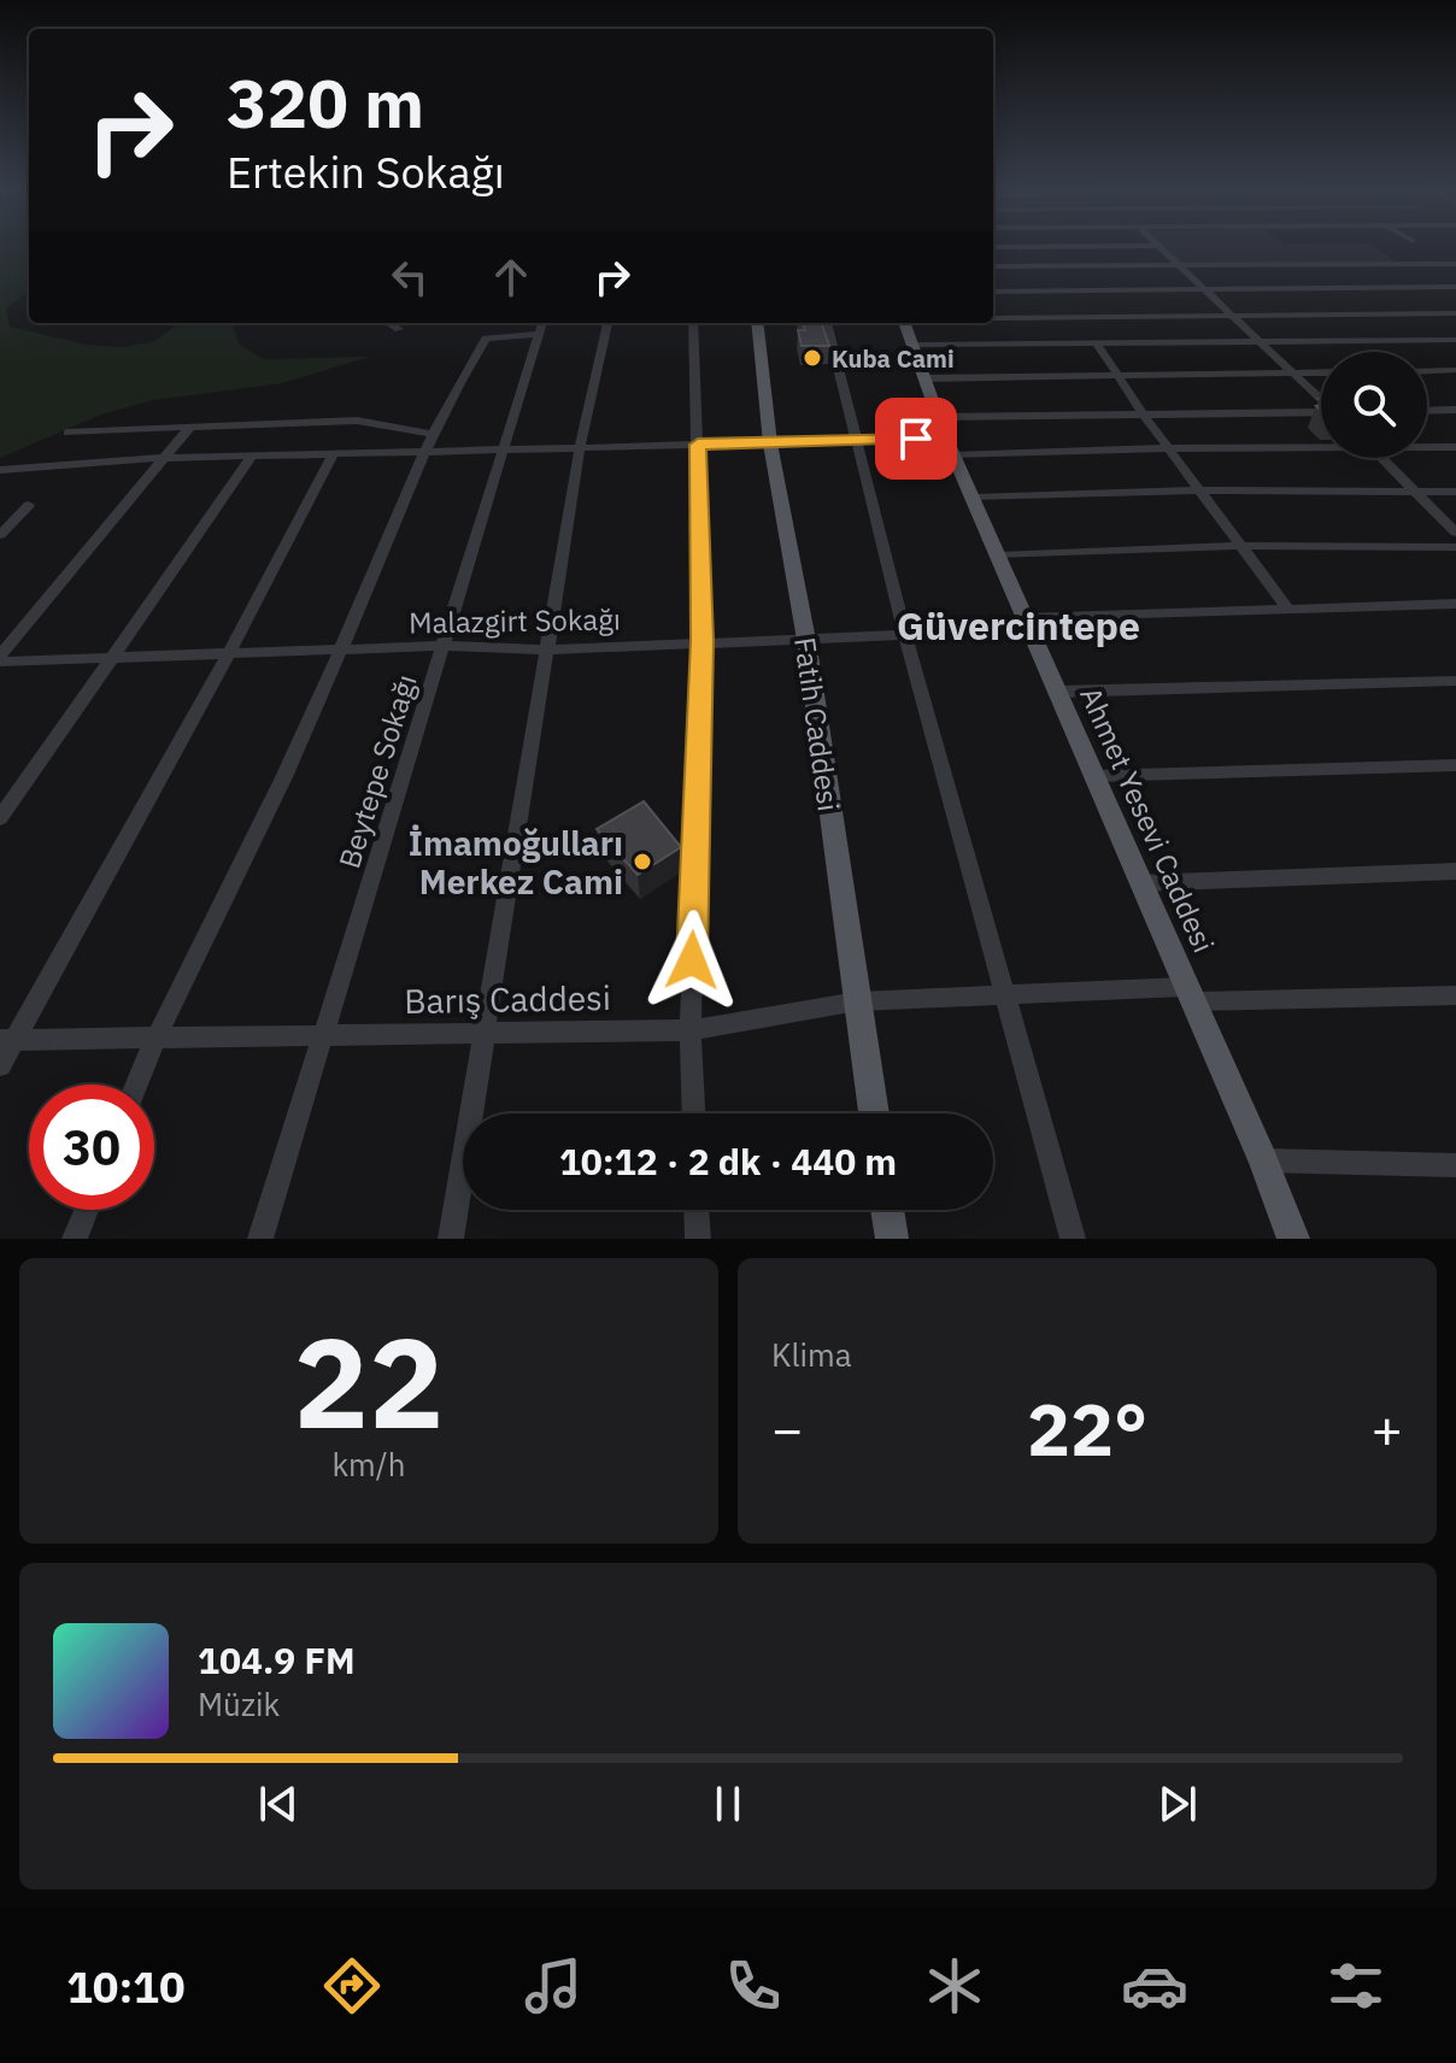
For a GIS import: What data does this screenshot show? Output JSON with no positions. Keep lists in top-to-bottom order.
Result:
{
  "streets": {
    "main road": ["Fatih Caddesi", "Ahmet Yesevi Caddesi"],
    "street": ["Malazgirt Sokağı", "Beytepe Sokağı", "Barış Caddesi"]
  },
  "crossings": [
    ["Malazgirt Sokağı", "Fatih Caddesi"],
    ["Malazgirt Sokağı", "Beytepe Sokağı"],
    ["Malazgirt Sokağı", "Ahmet Yesevi Caddesi"],
    ["Fatih Caddesi", "Barış Caddesi"],
    ["Beytepe Sokağı", "Barış Caddesi"],
    ["Ahmet Yesevi Caddesi", "Barış Caddesi"]
  ],
  "districts": ["Güvercintepe"],
  "places": ["Kuba Cami", "İmamoğulları Merkez Cami"],
  "page": {
    "turn": ["320 m", "Ertekin Sokağı"],
    "limit": "30",
    "trip": "10:12 · 2 dk · 440 m",
    "tile": [
      ["22", "km/h"],
      "Klima"
    ],
    "heat": ["−", "22°", "+"],
    "song": ["104.9 FM", "Müzik"],
    "tabs": "10:10"
  }
}
